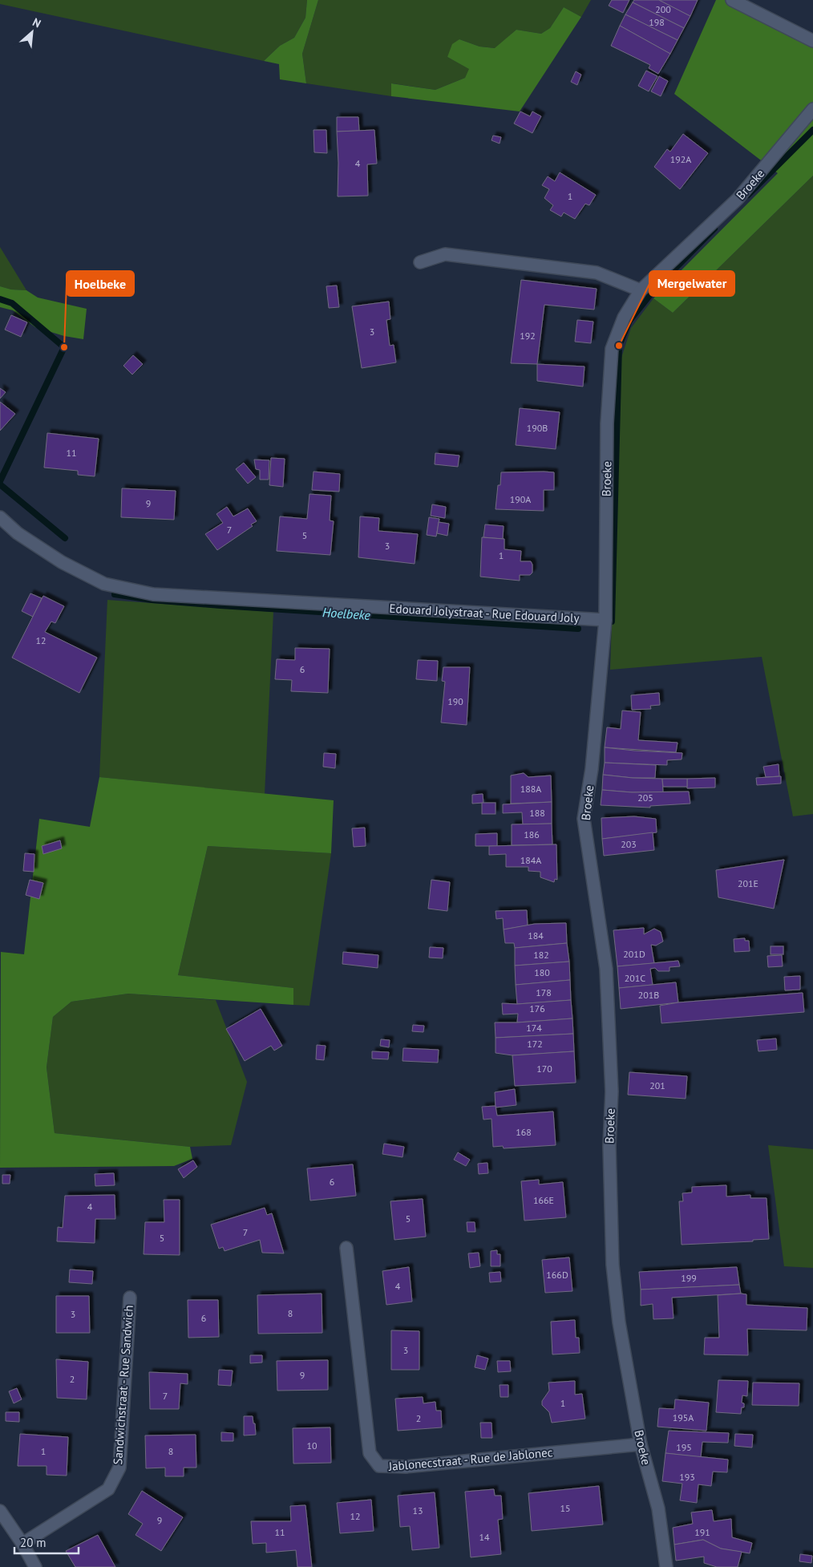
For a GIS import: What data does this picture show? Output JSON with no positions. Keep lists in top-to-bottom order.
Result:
{
  "streets": {
    "street": [
      "Broeke",
      "Edouard Jolystraat - Rue Edouard Joly",
      "Sandwichstraat - Rue Sandwich",
      "Jablonecstraat - Rue de Jablonec"
    ]
  },
  "crossings": [
    ["Broeke", "Edouard Jolystraat - Rue Edouard Joly"],
    ["Broeke", "Jablonecstraat - Rue de Jablonec"]
  ],
  "water": ["Hoelbeke"],
  "places": ["Mergelwater", "Hoelbeke"],
  "house_numbers": [
    "200",
    "198",
    "192A",
    "4",
    "1",
    "3",
    "192",
    "190B",
    "11",
    "190A",
    "9",
    "7",
    "5",
    "3",
    "1",
    "12",
    "6",
    "190",
    "188A",
    "205",
    "188",
    "186",
    "203",
    "184A",
    "201E",
    "184",
    "201D",
    "182",
    "180",
    "201C",
    "178",
    "201B",
    "176",
    "174",
    "172",
    "170",
    "201",
    "168",
    "6",
    "166E",
    "4",
    "5",
    "7",
    "5",
    "166D",
    "199",
    "4",
    "8",
    "3",
    "6",
    "3",
    "9",
    "2",
    "7",
    "1",
    "195A",
    "2",
    "10",
    "195",
    "1",
    "8",
    "193",
    "15",
    "13",
    "12",
    "9",
    "11",
    "191",
    "14"
  ],
  "scale_bar": "20 m",
  "north": "top right"
}
